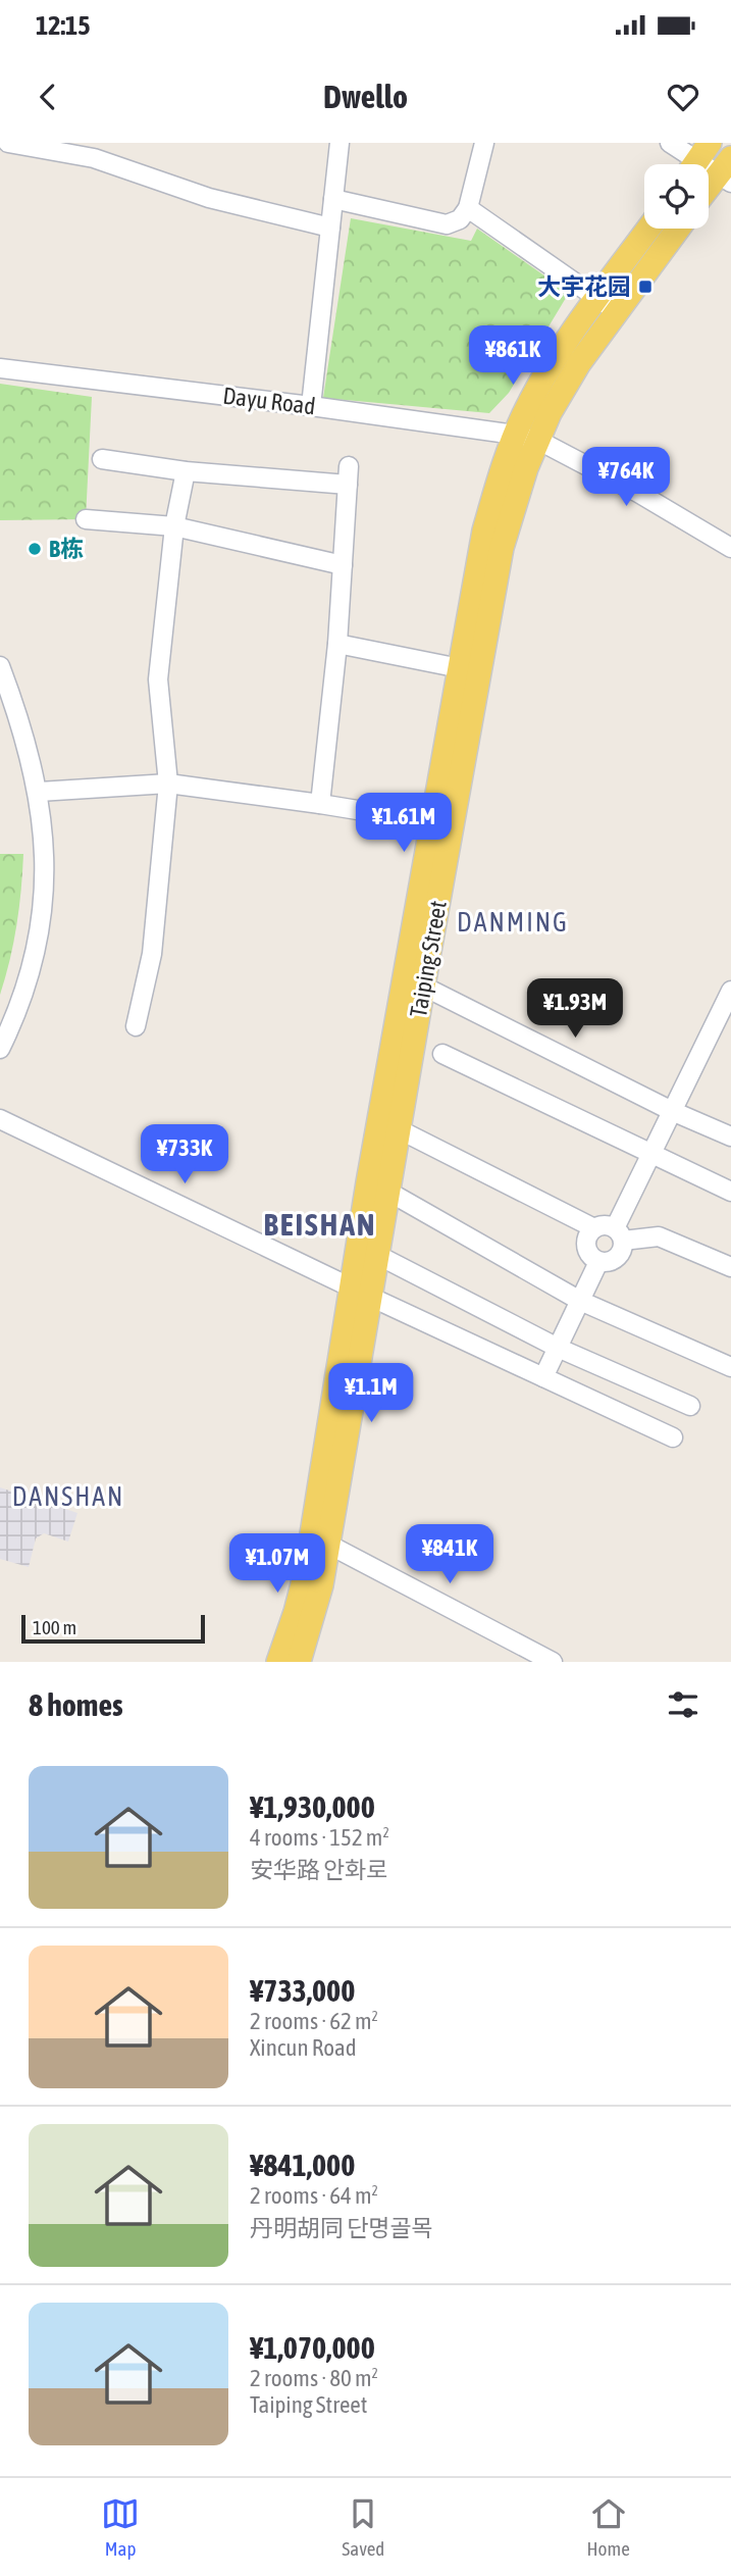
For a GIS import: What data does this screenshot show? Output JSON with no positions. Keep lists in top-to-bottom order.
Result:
{
  "streets": {
    "main road": ["Taiping Street"],
    "street": ["Dayu Road"]
  },
  "crossings": [
    ["Dayu Road", "Taiping Street"]
  ],
  "districts": ["DANMING", "BEISHAN", "DANSHAN"],
  "places": {
    "transit": ["大宇花园"],
    "other": ["B栋"]
  },
  "scale_bar": "100 m",
  "page": {
    "status": "12:15",
    "header": "Dwello",
    "price": [
      "¥861K",
      "¥764K",
      "¥1.61M",
      "¥1.93M",
      "¥733K",
      "¥1.1M",
      "¥841K",
      "¥1.07M"
    ],
    "scale": "100 m",
    "heading": "8 homes",
    "list": [
      {
        "name": "¥1,930,000",
        "note": "4 rooms · 152 m² · 安华路 안화로"
      },
      {
        "name": "¥733,000",
        "note": "2 rooms · 62 m² · Xincun Road"
      },
      {
        "name": "¥841,000",
        "note": "2 rooms · 64 m² · 丹明胡同 단명골목"
      },
      {
        "name": "¥1,070,000",
        "note": "2 rooms · 80 m² · Taiping Street"
      }
    ],
    "tabs": ["Map", "Saved", "Home"]
  }
}
